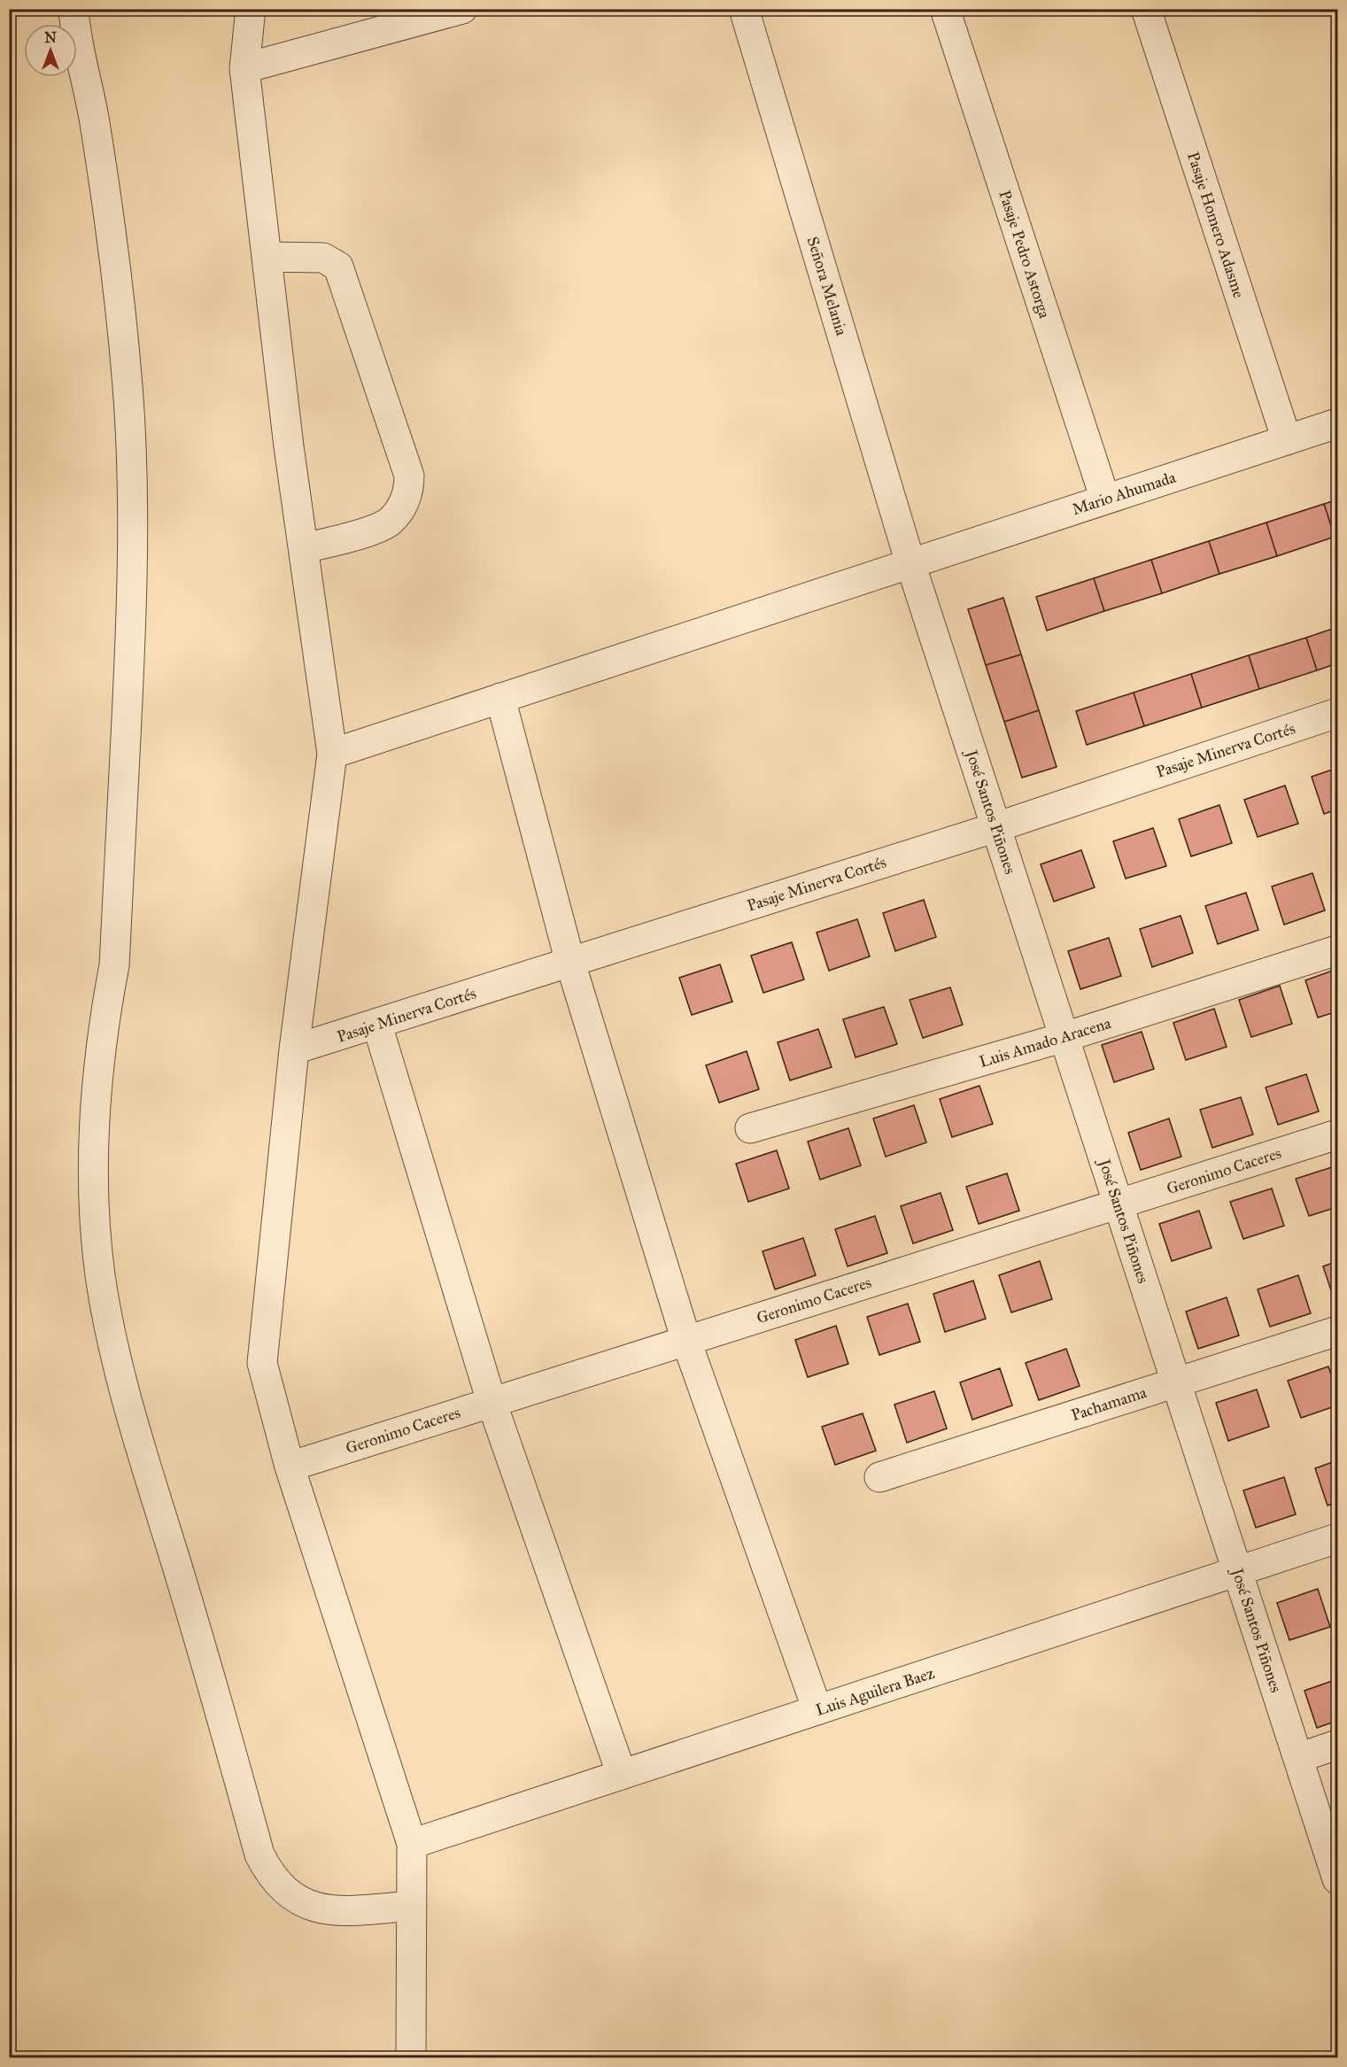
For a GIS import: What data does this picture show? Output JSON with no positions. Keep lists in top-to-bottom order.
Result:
{
  "streets": {
    "street": [
      "Pasaje Homero Adasme",
      "Pasaje Pedro Astorga",
      "Señora Melania",
      "Mario Ahumada",
      "Pasaje Minerva Cortés",
      "José Santos Piñones",
      "Luis Amado Aracena",
      "Geronimo Caceres",
      "Pachamama",
      "Luis Aguilera Baez"
    ]
  },
  "crossings": [
    ["Pasaje Homero Adasme", "Mario Ahumada"],
    ["Pasaje Pedro Astorga", "Mario Ahumada"],
    ["Señora Melania", "Mario Ahumada"],
    ["Señora Melania", "José Santos Piñones"],
    ["Mario Ahumada", "José Santos Piñones"],
    ["Pasaje Minerva Cortés", "José Santos Piñones"],
    ["José Santos Piñones", "Luis Amado Aracena"],
    ["José Santos Piñones", "Geronimo Caceres"],
    ["José Santos Piñones", "Pachamama"],
    ["José Santos Piñones", "Luis Aguilera Baez"]
  ],
  "north": "top"
}
